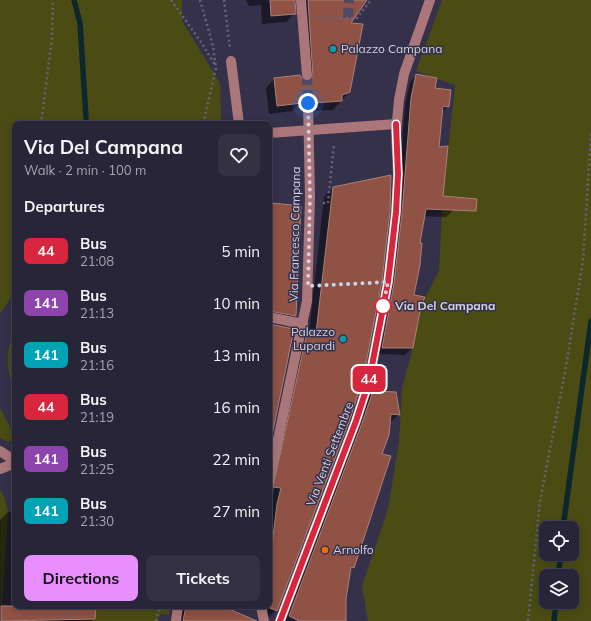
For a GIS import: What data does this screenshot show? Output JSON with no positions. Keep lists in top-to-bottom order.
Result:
{
  "streets": {
    "street": ["Via Francesco Campana", "Via Venti Settembre"]
  },
  "places": [
    "Palazzo Campana",
    "Via Del Campana",
    "Palazzo Lupardi",
    "Arnolfo"
  ],
  "lines": ["bus line 44"],
  "page": {
    "on_map": "44",
    "heading": [
      ["Via Del Campana", "Walk · 2 min · 100 m"],
      "Departures"
    ],
    "list": [
      {
        "mark": "44",
        "name": "Bus",
        "note": "21:08",
        "value": "5 min"
      },
      {
        "mark": "141",
        "name": "Bus",
        "note": "21:13",
        "value": "10 min"
      },
      {
        "mark": "141",
        "name": "Bus",
        "note": "21:16",
        "value": "13 min"
      },
      {
        "mark": "44",
        "name": "Bus",
        "note": "21:19",
        "value": "16 min"
      },
      {
        "mark": "141",
        "name": "Bus",
        "note": "21:25",
        "value": "22 min"
      },
      {
        "mark": "141",
        "name": "Bus",
        "note": "21:30",
        "value": "27 min"
      }
    ],
    "buttons": ["Directions", "Tickets"]
  }
}
